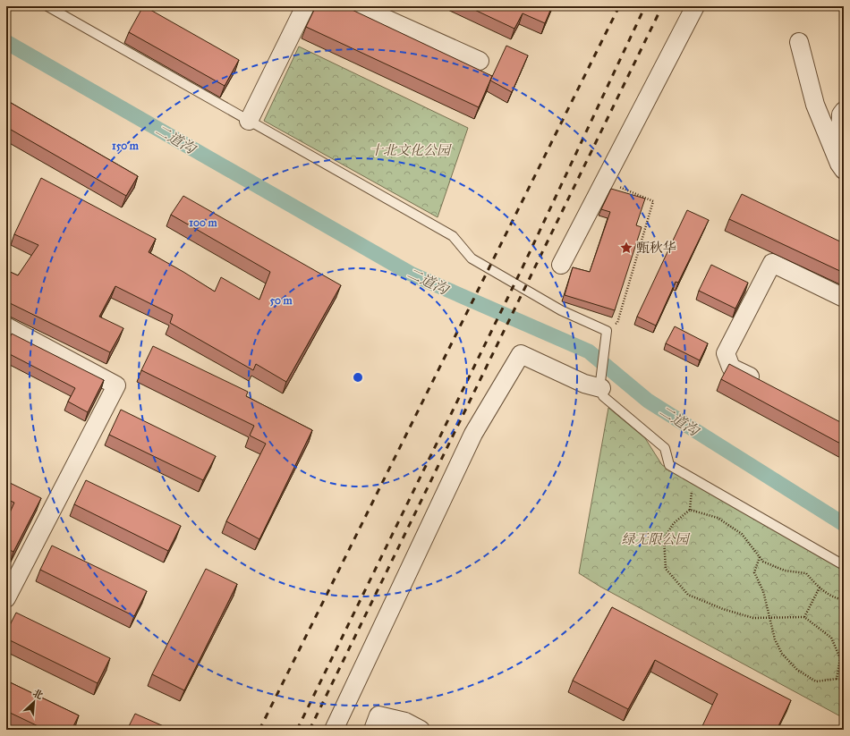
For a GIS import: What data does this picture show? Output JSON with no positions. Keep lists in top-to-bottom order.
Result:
{
  "water": ["二道沟"],
  "parks": ["十北文化公园", "绿无限公园"],
  "places": {
    "place": ["甄秋华"]
  },
  "north": "top right",
  "rings": ["150 m", "100 m", "50 m"]
}
